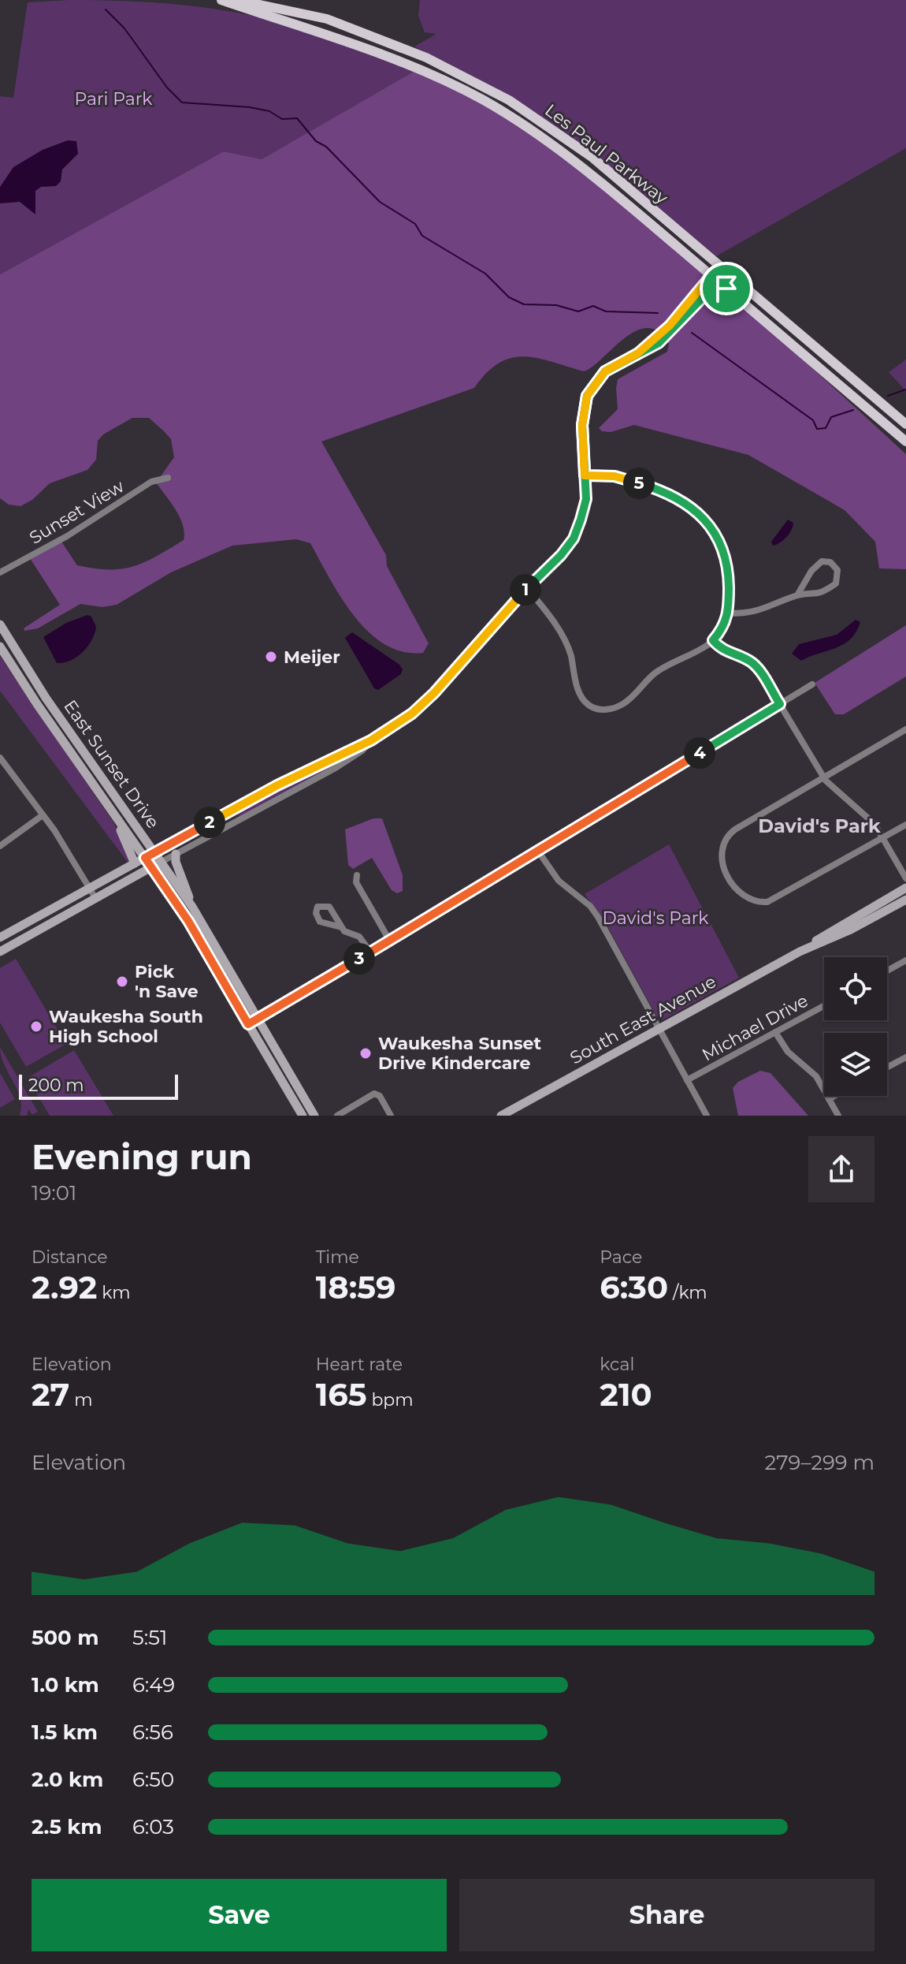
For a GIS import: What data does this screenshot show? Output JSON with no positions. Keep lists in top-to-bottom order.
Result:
{
  "streets": {
    "main road": ["Les Paul Parkway", "East Sunset Drive", "South East Avenue"],
    "street": ["Sunset View", "Michael Drive"]
  },
  "districts": ["David's Park"],
  "parks": ["Pari Park", "David's Park"],
  "places": [
    "Meijer",
    "Pick 'n Save",
    "Waukesha South High School",
    "Waukesha Sunset Drive Kindercare"
  ],
  "scale_bar": "200 m",
  "page": {
    "pins": [
      "5",
      "1",
      "4",
      "2",
      "3"
    ],
    "scale": "200 m",
    "heading": ["Evening run", "19:01"],
    "stats": [
      ["Distance", "2.92 km"],
      ["Time", "18:59"],
      ["Pace", "6:30 /km"],
      ["Elevation", "27 m"],
      ["Heart rate", "165 bpm"],
      ["kcal", "210"]
    ],
    "chart": ["Elevation", "279–299 m"],
    "list": [
      {
        "name": "500 m",
        "note": "5:51"
      },
      {
        "name": "1.0 km",
        "note": "6:49"
      },
      {
        "name": "1.5 km",
        "note": "6:56"
      },
      {
        "name": "2.0 km",
        "note": "6:50"
      },
      {
        "name": "2.5 km",
        "note": "6:03"
      }
    ],
    "buttons": ["Save", "Share"]
  }
}
